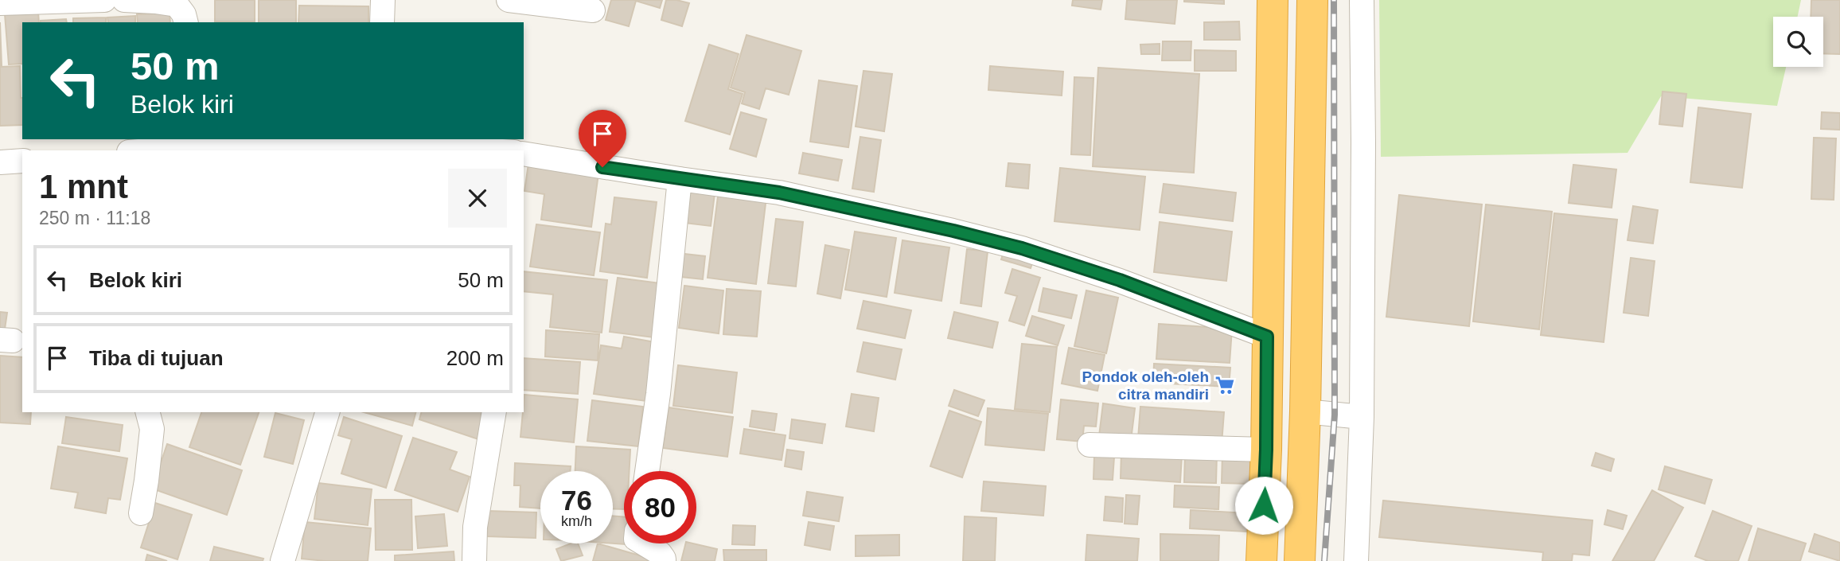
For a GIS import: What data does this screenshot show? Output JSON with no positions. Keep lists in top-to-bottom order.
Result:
{
  "places": {
    "supermarket": ["Pondok oleh-oleh citra mandiri"]
  },
  "page": {
    "turn": ["50 m", "Belok kiri"],
    "heading": ["1 mnt", "250 m · 11:18"],
    "list": [
      {
        "name": "Belok kiri",
        "value": "50 m"
      },
      {
        "name": "Tiba di tujuan",
        "value": "200 m"
      }
    ],
    "speed": "76 km/h",
    "limit": "80"
  }
}
